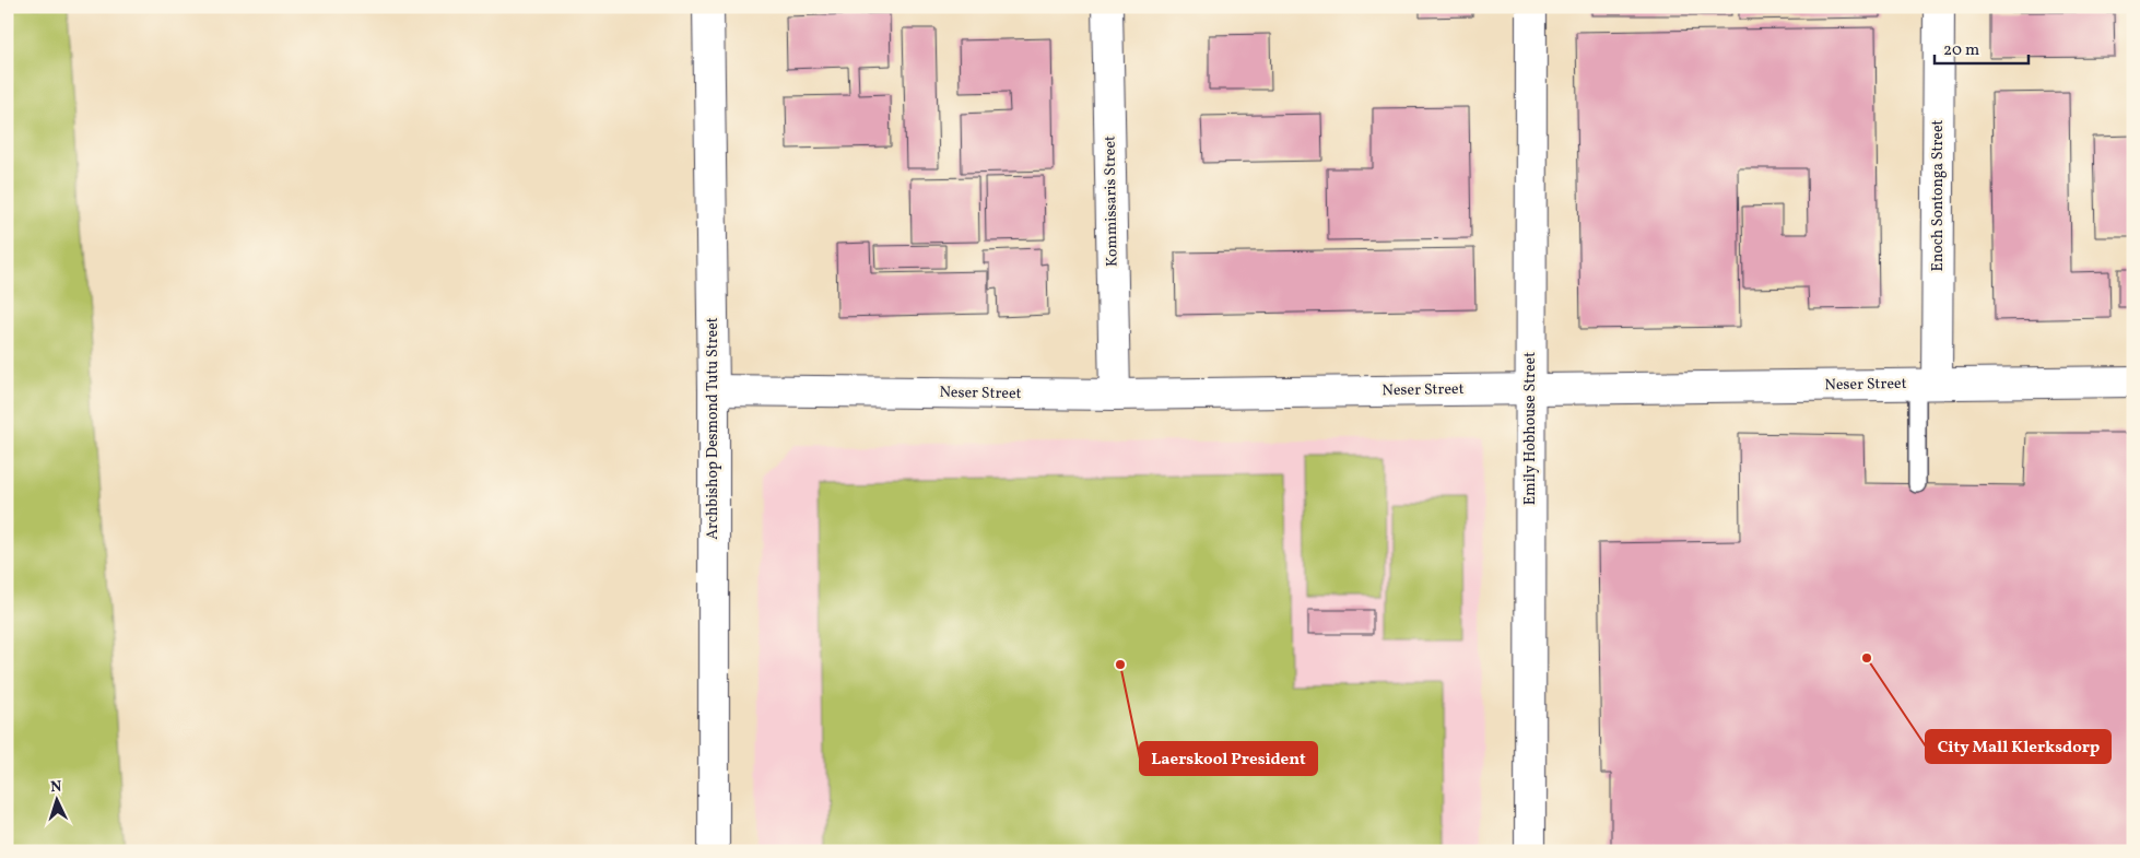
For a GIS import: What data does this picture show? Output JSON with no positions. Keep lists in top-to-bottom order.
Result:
{
  "streets": {
    "street": [
      "Enoch Sontonga Street",
      "Kommissaris Street",
      "Neser Street",
      "Archbishop Desmond Tutu Street",
      "Emily Hobhouse Street"
    ]
  },
  "crossings": [
    ["Enoch Sontonga Street", "Neser Street"],
    ["Kommissaris Street", "Neser Street"],
    ["Neser Street", "Archbishop Desmond Tutu Street"],
    ["Neser Street", "Emily Hobhouse Street"]
  ],
  "places": ["City Mall Klerksdorp", "Laerskool President"],
  "scale_bar": "20 m",
  "north": "top"
}
